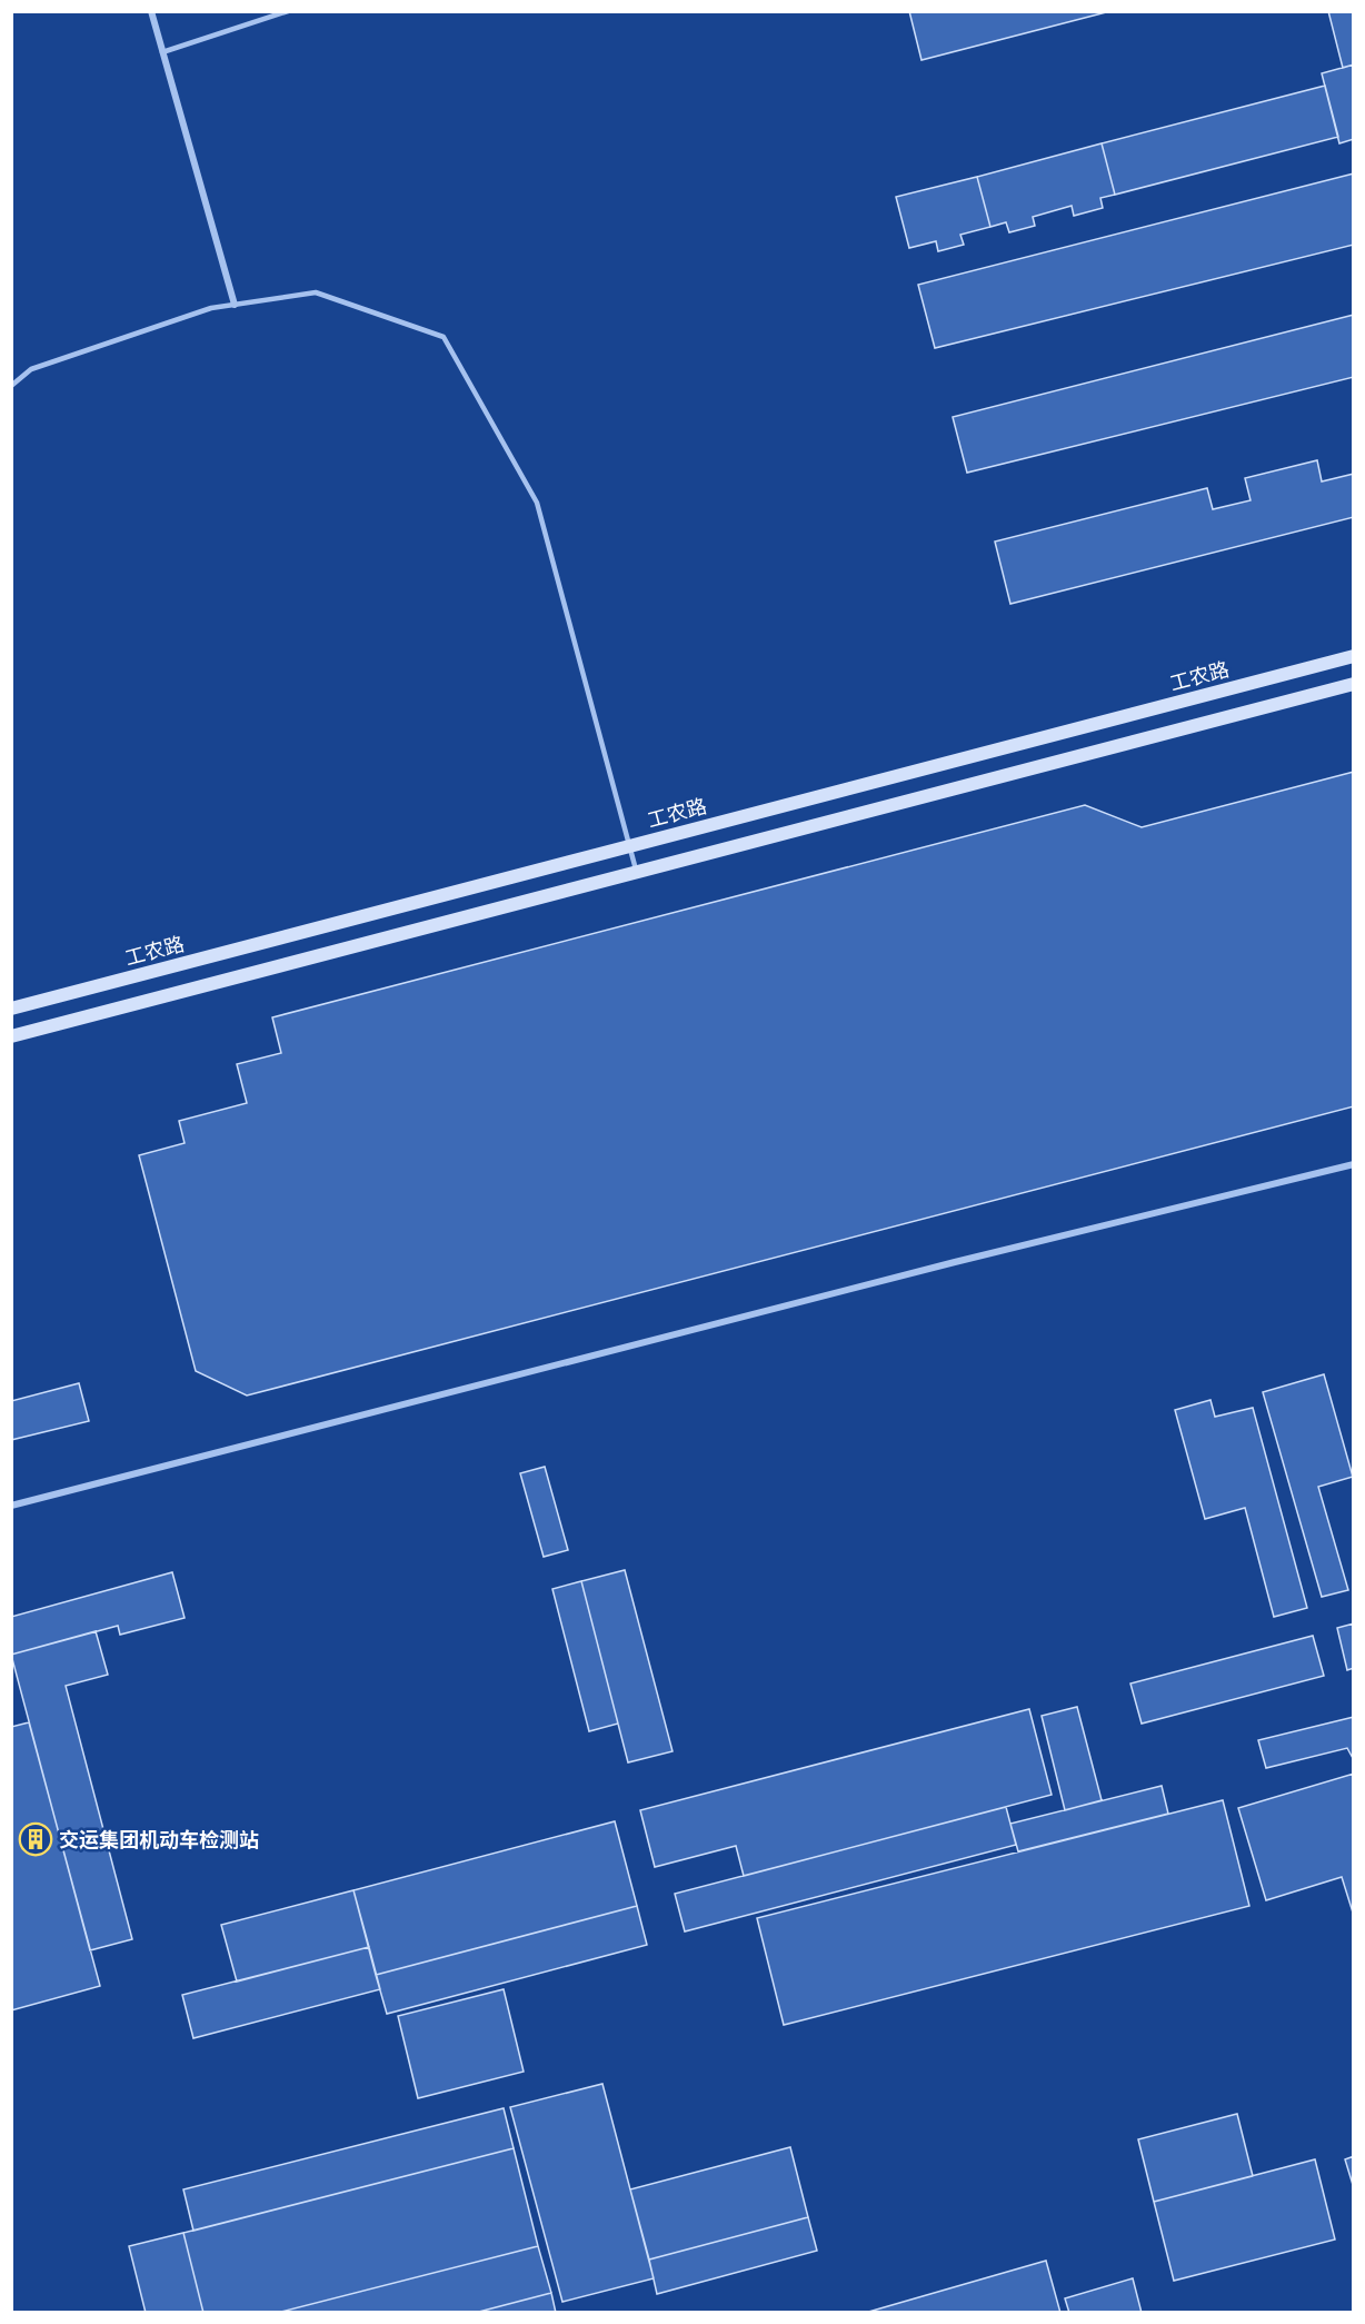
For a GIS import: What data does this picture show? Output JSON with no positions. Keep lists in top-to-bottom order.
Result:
{
  "streets": {
    "street": ["工农路"]
  },
  "places": {
    "building": ["交运集团机动车检测站"]
  }
}
